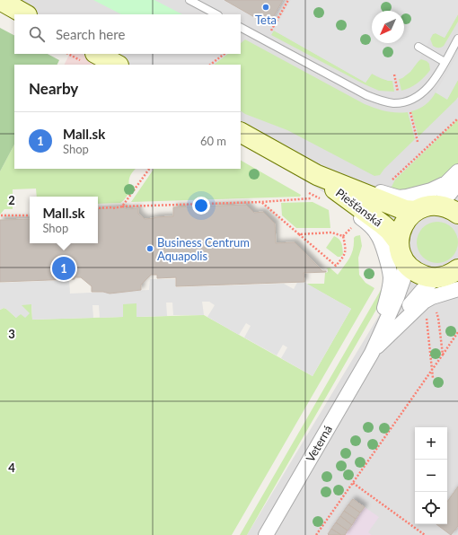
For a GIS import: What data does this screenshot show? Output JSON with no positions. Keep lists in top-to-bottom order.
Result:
{
  "streets": {
    "street": ["Piešťanská", "Veterná"]
  },
  "places": ["Teta", "Business Centrum Aquapolis"],
  "north": "bottom left",
  "page": {
    "search": "Search here",
    "heading": "Nearby",
    "list": [
      {
        "mark": "1",
        "name": "Mall.sk",
        "note": "Shop",
        "value": "60 m"
      }
    ],
    "popup": ["Mall.sk", "Shop"],
    "pins": "1",
    "map_buttons": ["+", "−"]
  },
  "grid": {
    "rows": ["2", "3", "4"]
  }
}
